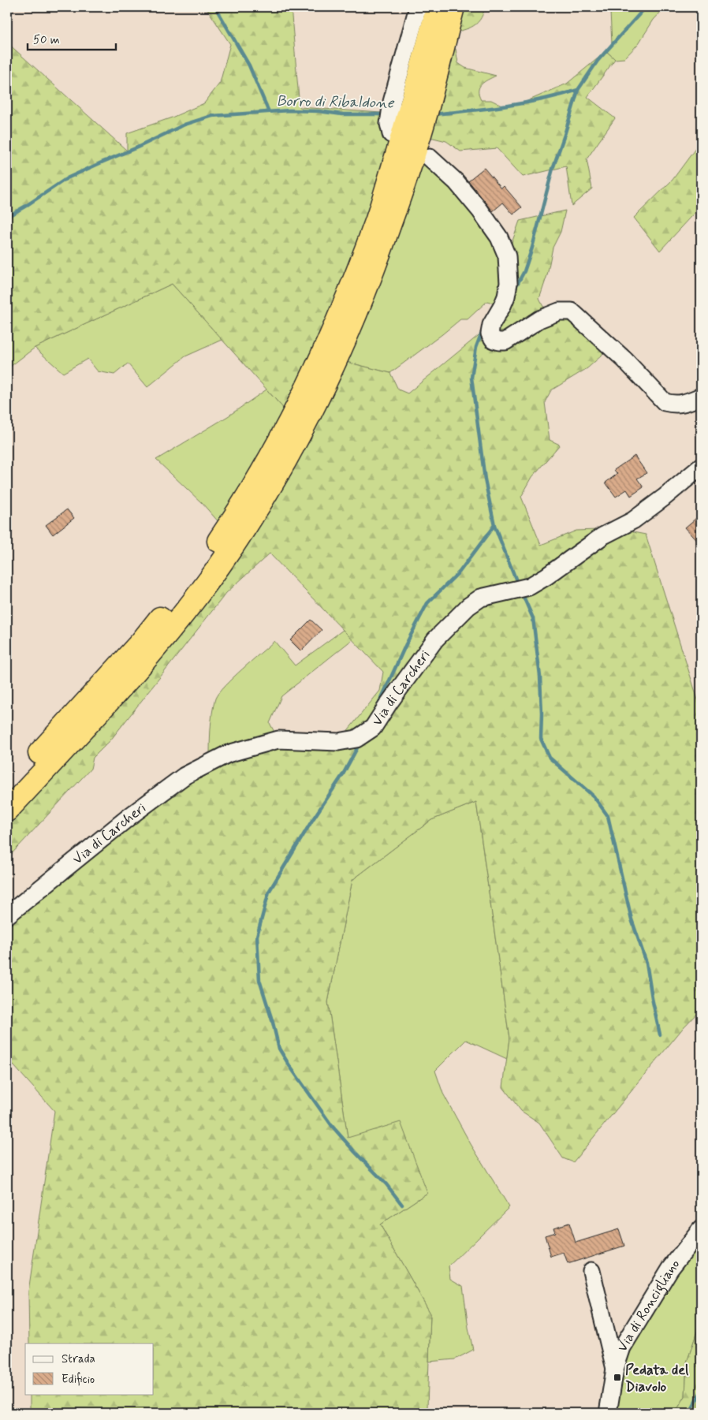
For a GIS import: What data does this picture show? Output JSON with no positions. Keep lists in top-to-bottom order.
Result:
{
  "streets": {
    "street": ["Via di Carcheri", "Via di Roncigliano"]
  },
  "water": ["Borro di Ribaldone"],
  "places": {
    "transit": ["Pedata del Diavolo"]
  },
  "legend": ["Strada", "Edificio"],
  "scale_bar": "50 m"
}
